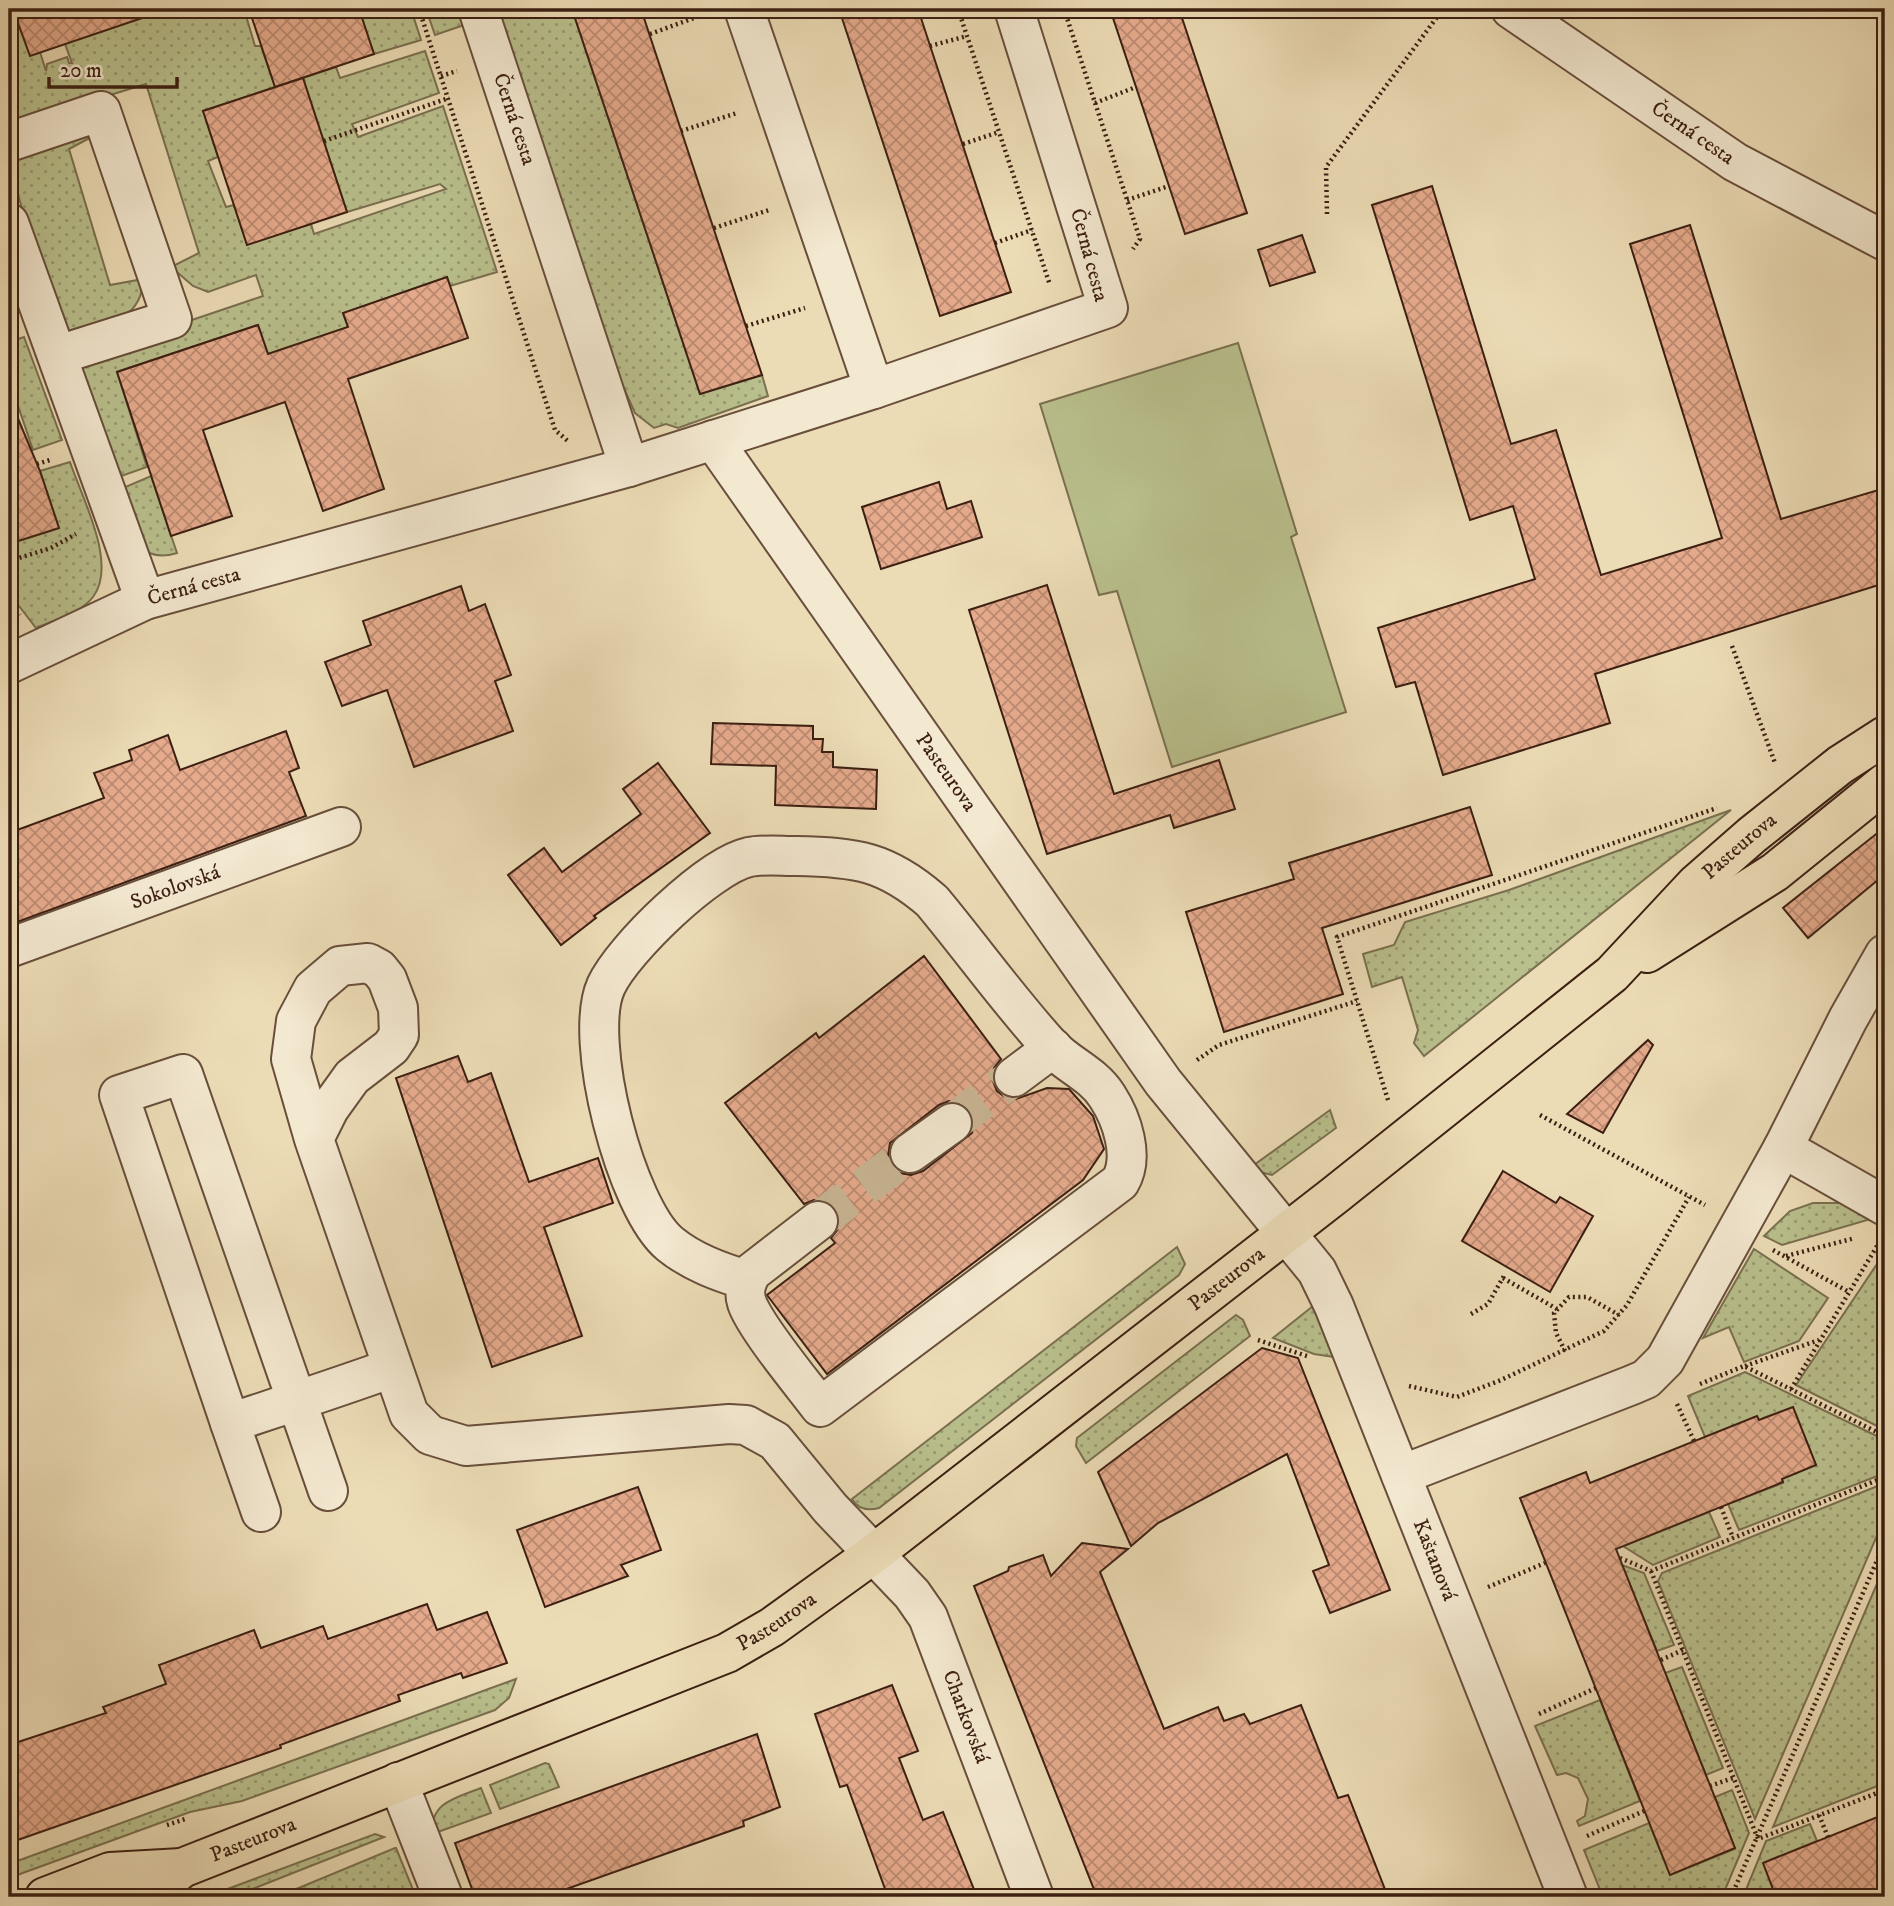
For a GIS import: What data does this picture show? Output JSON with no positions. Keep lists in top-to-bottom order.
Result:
{
  "streets": {
    "main road": ["Pasteurova"],
    "street": [
      "Černá cesta",
      "Sokolovská",
      "Kaštanová",
      "Charkovská"
    ]
  },
  "crossings": [
    ["Černá cesta", "Pasteurova"],
    ["Pasteurova", "Kaštanová"],
    ["Pasteurova", "Charkovská"]
  ],
  "scale_bar": "20 m"
}
